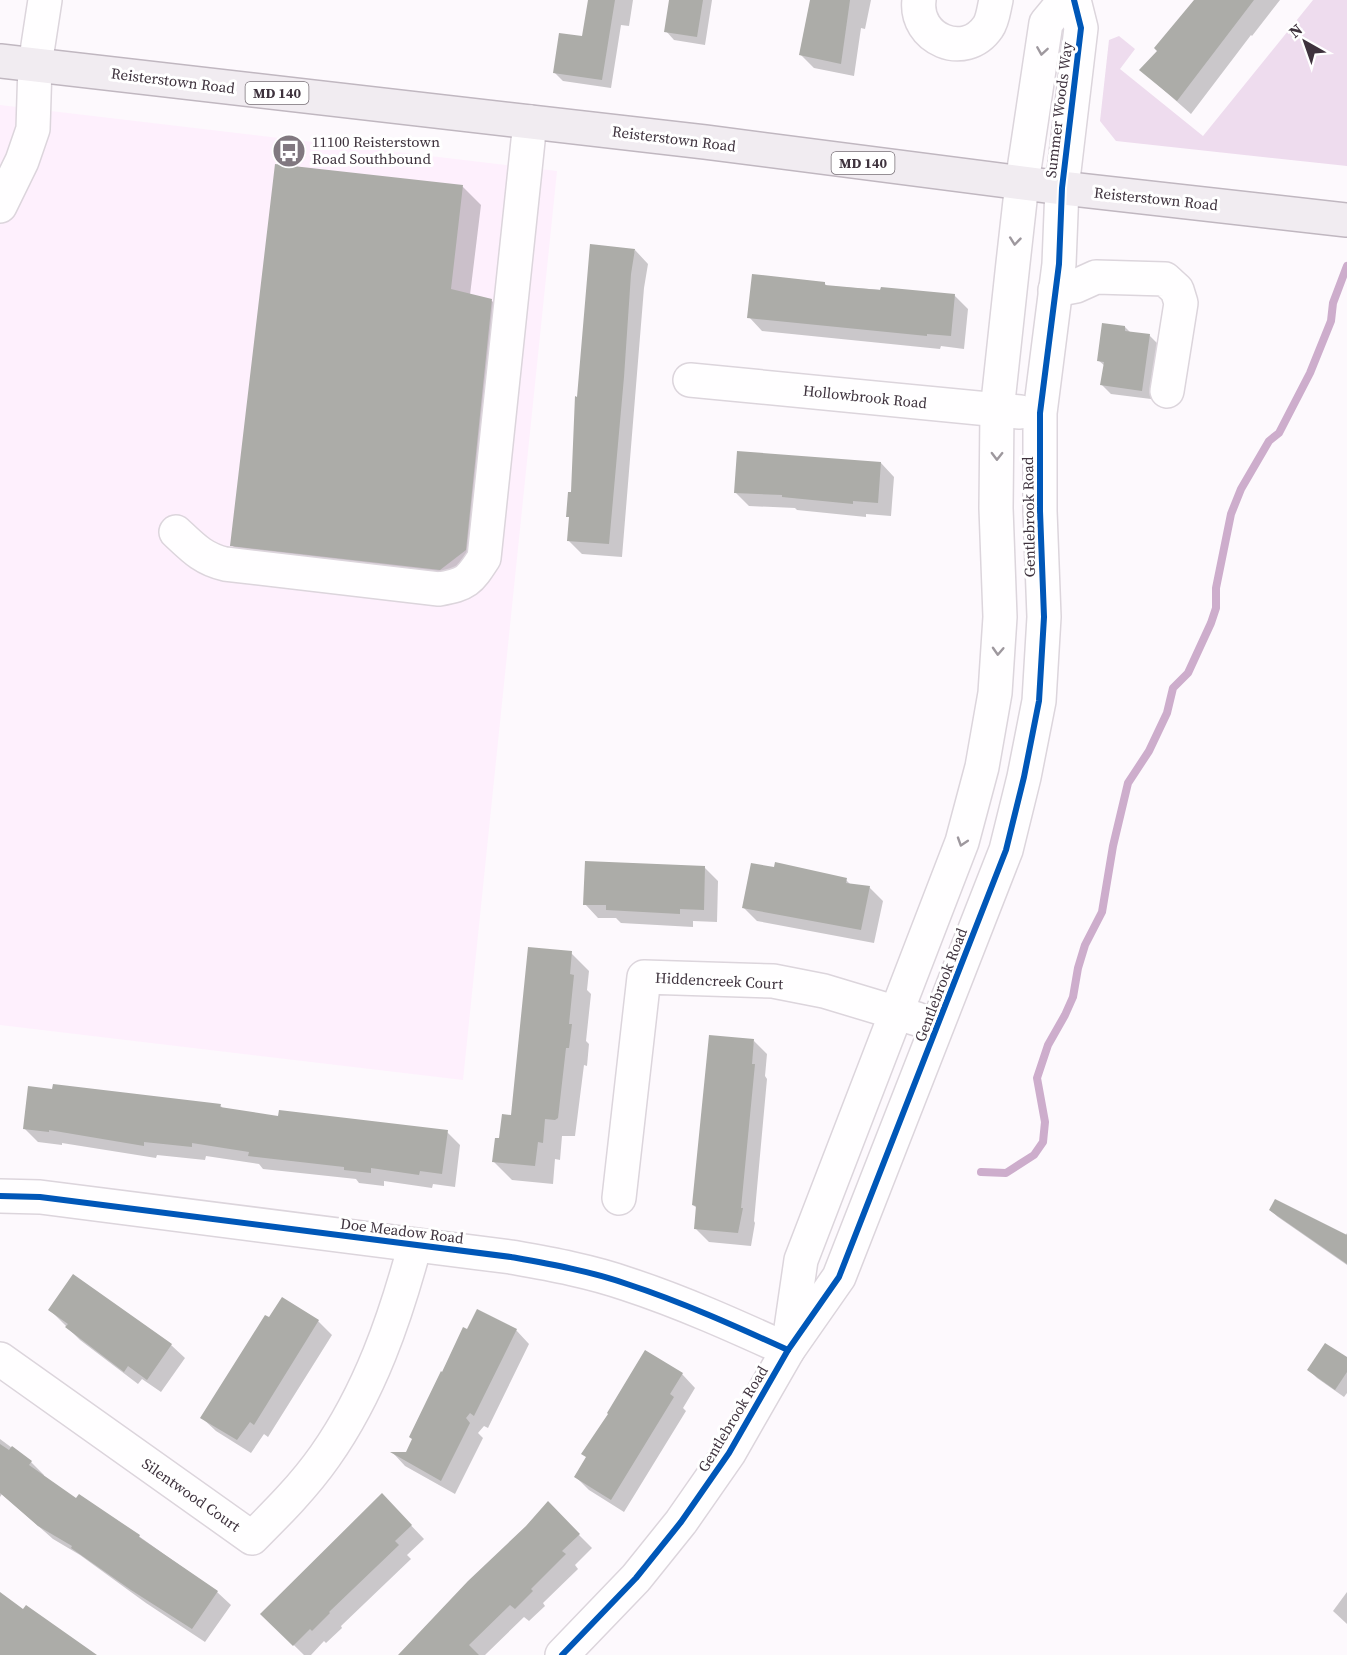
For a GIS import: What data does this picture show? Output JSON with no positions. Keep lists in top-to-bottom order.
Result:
{
  "streets": {
    "main road": ["Reisterstown Road", "MD 140"],
    "street": [
      "Summer Woods Way",
      "Hollowbrook Road",
      "Gentlebrook Road",
      "Hiddencreek Court",
      "Doe Meadow Road",
      "Silentwood Court"
    ]
  },
  "crossings": [
    ["Reisterstown Road", "Summer Woods Way"],
    ["Reisterstown Road", "Gentlebrook Road"],
    ["Summer Woods Way", "Gentlebrook Road"],
    ["Hollowbrook Road", "Gentlebrook Road"],
    ["Gentlebrook Road", "Hiddencreek Court"],
    ["Gentlebrook Road", "Doe Meadow Road"],
    ["Doe Meadow Road", "Silentwood Court"]
  ],
  "places": {
    "bus stop": ["11100 Reisterstown Road Southbound"]
  },
  "north": "top left"
}
